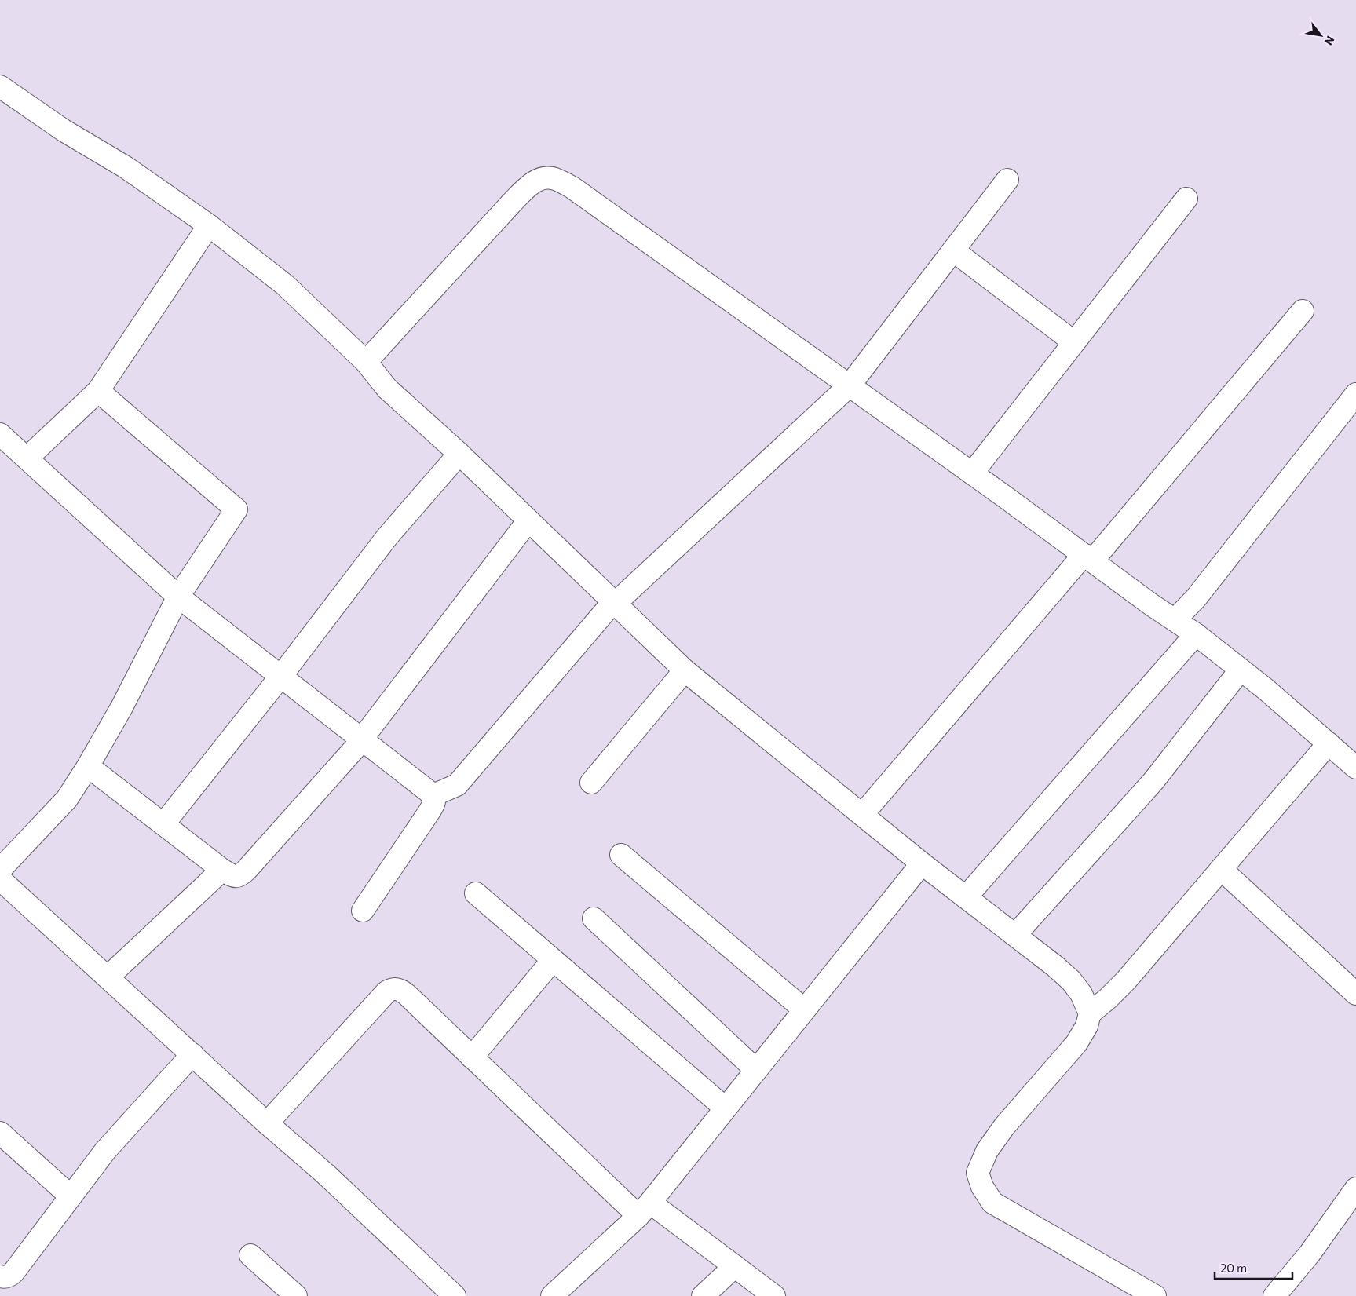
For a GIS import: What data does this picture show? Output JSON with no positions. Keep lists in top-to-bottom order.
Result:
{
  "scale_bar": "20 m",
  "north": "bottom right"
}
